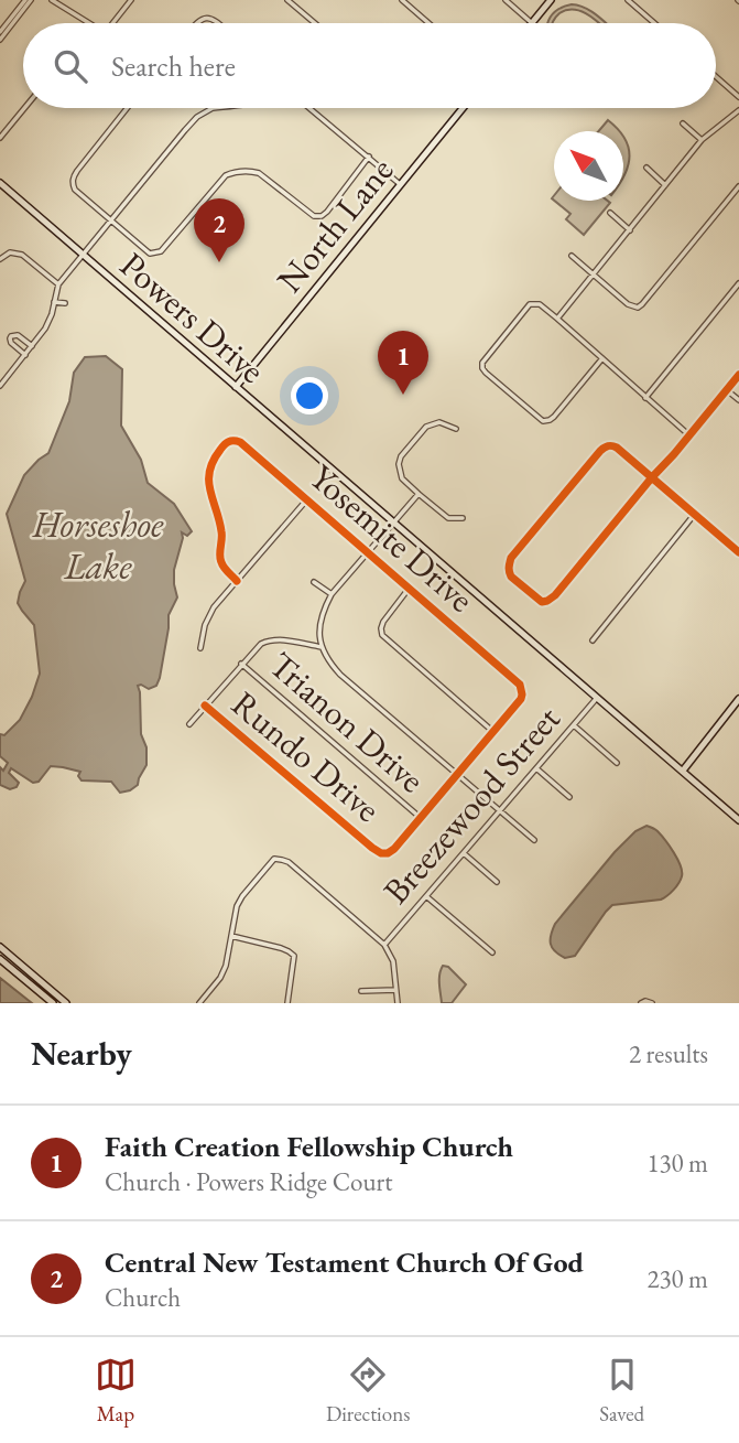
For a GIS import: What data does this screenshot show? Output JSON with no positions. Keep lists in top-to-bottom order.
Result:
{
  "streets": {
    "street": [
      "North Lane",
      "Powers Drive",
      "Yosemite Drive",
      "Trianon Drive",
      "Rundo Drive",
      "Breezewood Street"
    ]
  },
  "crossings": [
    ["North Lane", "Powers Drive"],
    ["Powers Drive", "Breezewood Street"],
    ["Trianon Drive", "Rundo Drive"]
  ],
  "water": ["Horseshoe Lake"],
  "north": "top left",
  "page": {
    "search": "Search here",
    "pins": ["2", "1"],
    "heading": ["Nearby", "2 results"],
    "list": [
      {
        "mark": "1",
        "name": "Faith Creation Fellowship Church",
        "note": "Church · Powers Ridge Court",
        "value": "130 m"
      },
      {
        "mark": "2",
        "name": "Central New Testament Church Of God",
        "note": "Church",
        "value": "230 m"
      }
    ],
    "nav": ["Map", "Directions", "Saved"]
  }
}
